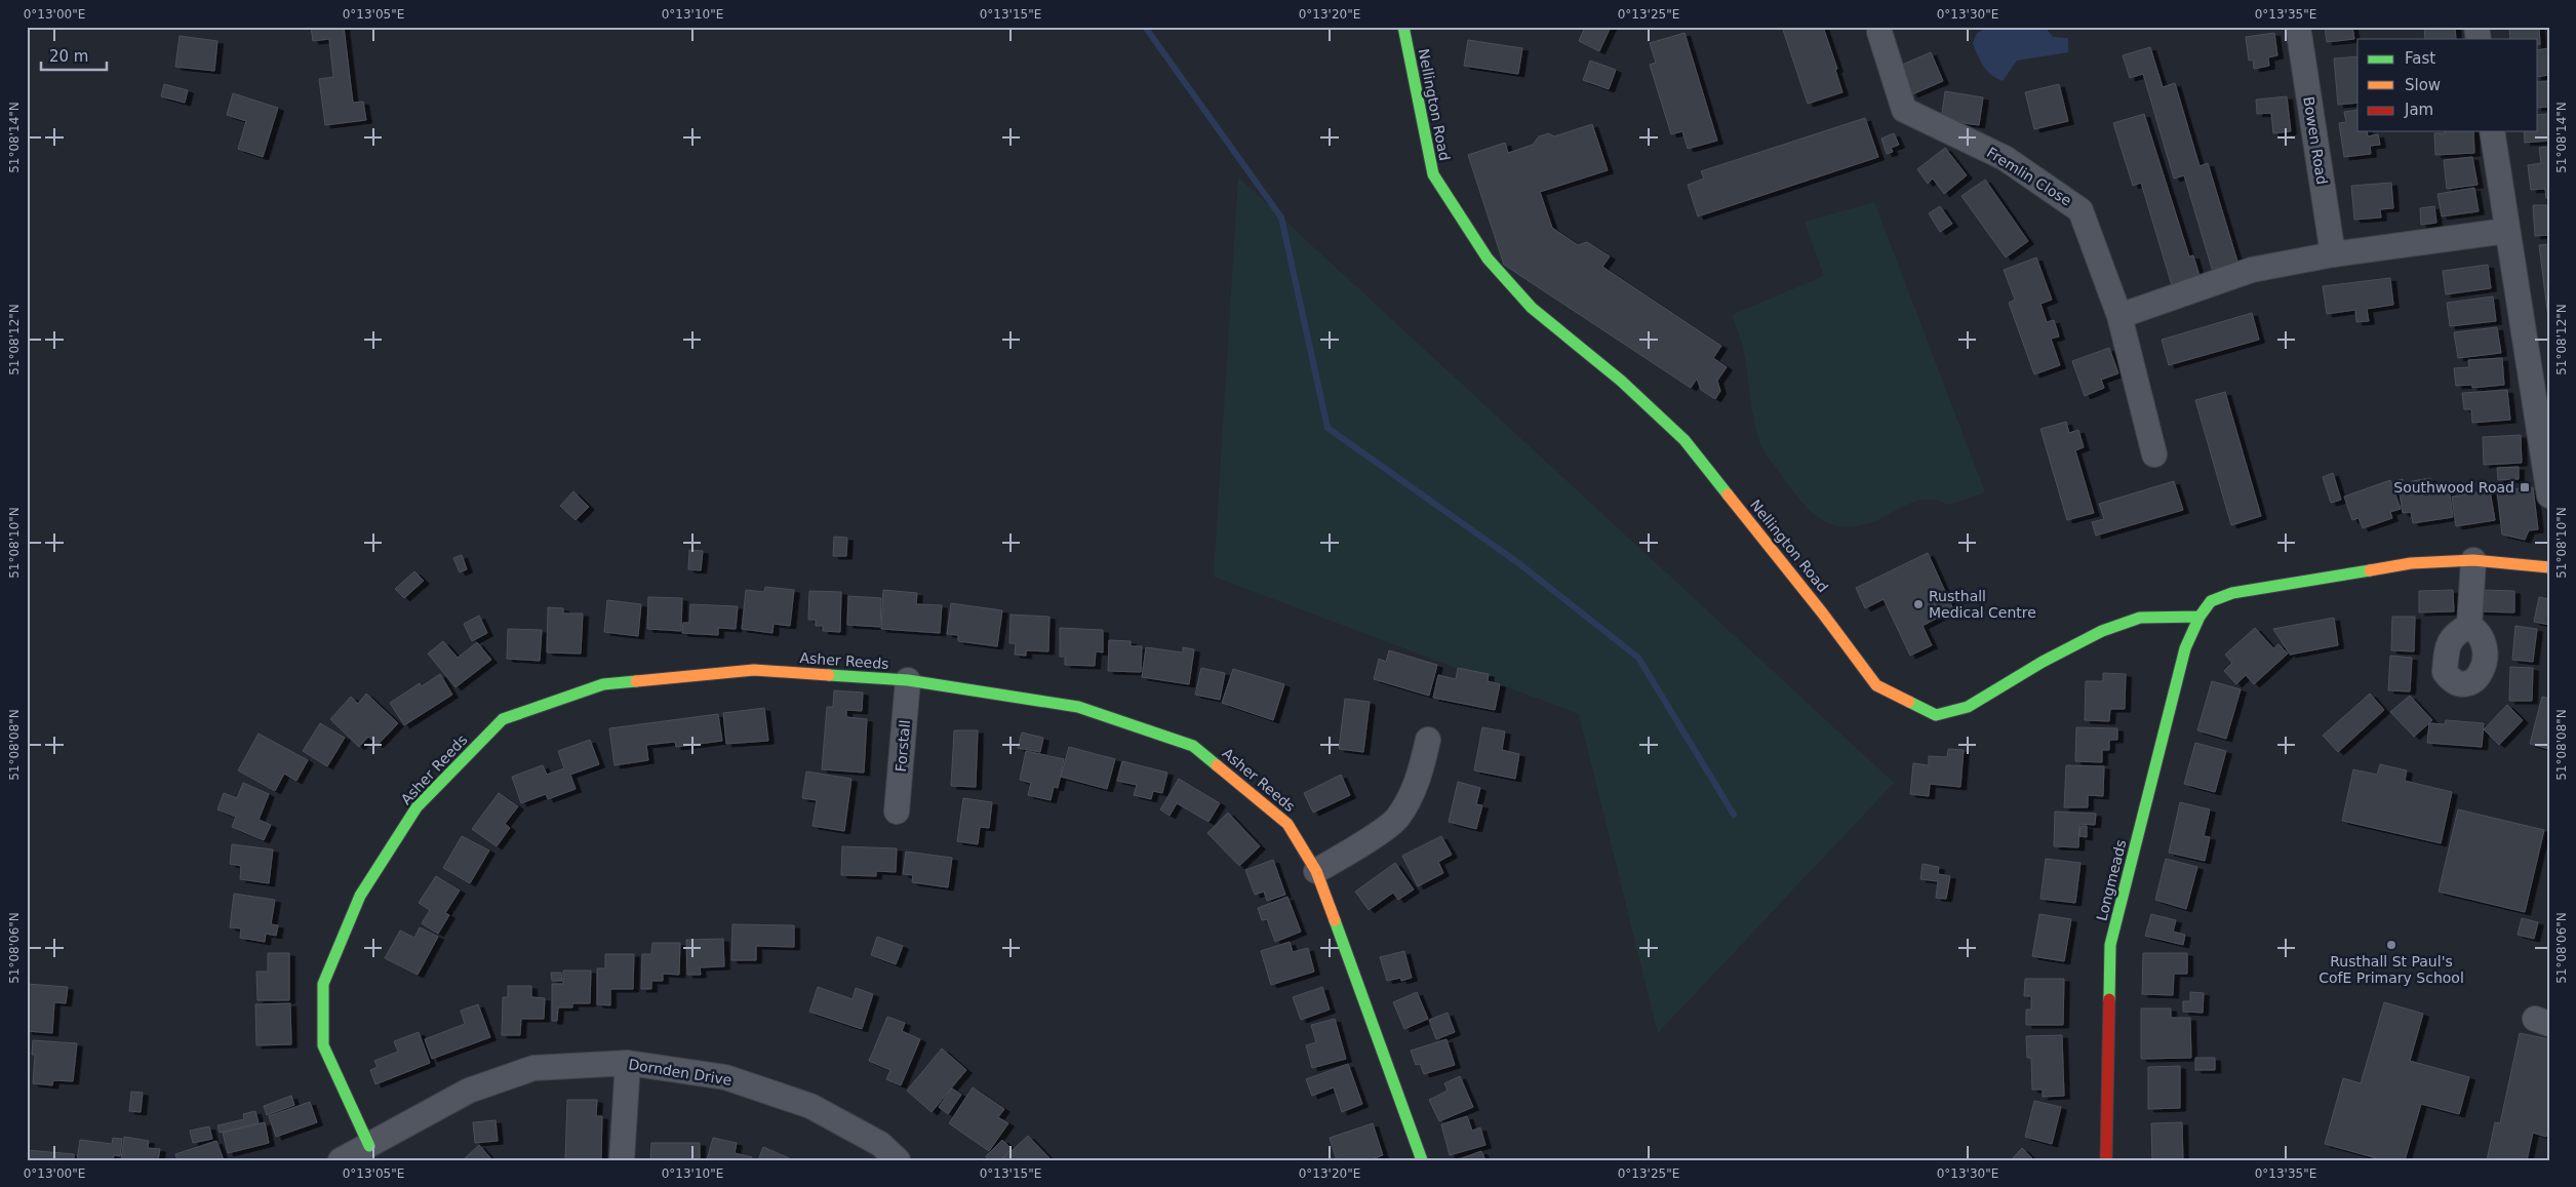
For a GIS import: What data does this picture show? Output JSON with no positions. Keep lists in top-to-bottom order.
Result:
{
  "streets": {
    "street": [
      "Nellington Road",
      "Bowen Road",
      "Fremlin Close",
      "Asher Reeds",
      "Forstall",
      "Longmeads",
      "Dornden Drive"
    ]
  },
  "crossings": [
    ["Nellington Road", "Longmeads"],
    ["Asher Reeds", "Forstall"],
    ["Asher Reeds", "Dornden Drive"]
  ],
  "places": {
    "transit": ["Southwood Road"],
    "other": ["Rusthall Medical Centre", "Rusthall St Paul's CofE Primary School"]
  },
  "legend": ["Fast", "Slow", "Jam"],
  "scale_bar": "20 m",
  "coordinates": [
    "0°13'00\"E",
    "0°13'05\"E",
    "0°13'10\"E",
    "0°13'15\"E",
    "0°13'20\"E",
    "0°13'25\"E",
    "0°13'30\"E",
    "0°13'35\"E",
    "51°08'14\"N",
    "51°08'12\"N",
    "51°08'10\"N",
    "51°08'08\"N",
    "51°08'06\"N"
  ]
}
